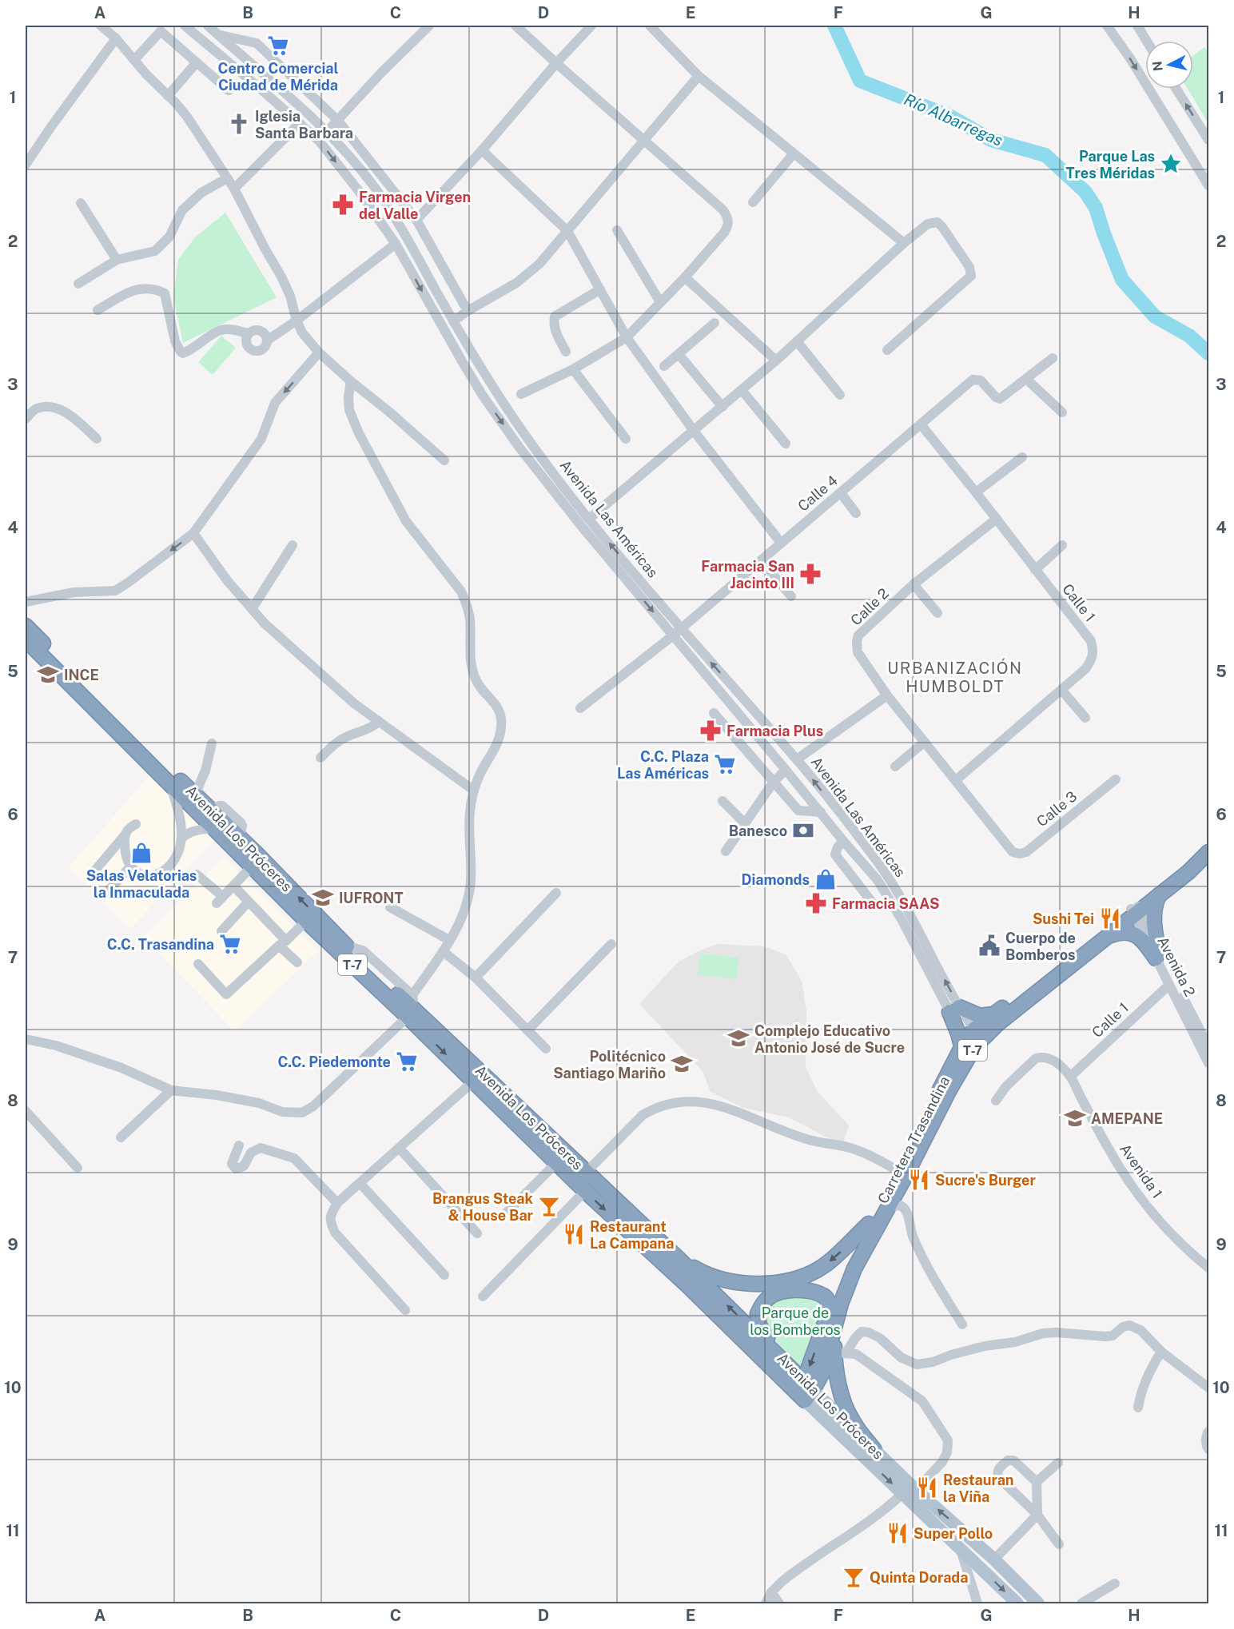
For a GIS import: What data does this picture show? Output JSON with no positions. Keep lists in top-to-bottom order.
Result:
{
  "streets": {
    "highway": ["Avenida Los Próceres", "T-7", "Carretera Trasandina"],
    "street": [
      "Calle 4",
      "Avenida Las Américas",
      "Calle 1",
      "Calle 2",
      "Calle 3",
      "Avenida 2",
      "Avenida 1"
    ]
  },
  "crossings": [
    ["Calle 4", "Avenida Las Américas"],
    ["Calle 4", "Calle 1"],
    ["Avenida Las Américas", "Carretera Trasandina"],
    ["Calle 1", "Calle 2"],
    ["Calle 1", "Avenida 2"],
    ["Calle 1", "Avenida 1"],
    ["Calle 2", "Calle 3"],
    ["Avenida Los Próceres", "Carretera Trasandina"],
    ["Avenida 2", "Carretera Trasandina"]
  ],
  "districts": ["URBANIZACIÓN HUMBOLDT"],
  "water": ["Río Albarregas"],
  "parks": ["Parque de los Bomberos"],
  "places": {
    "supermarket": [
      "Centro Comercial Ciudad de Mérida",
      "C.C. Plaza Las Américas",
      "C.C. Trasandina",
      "C.C. Piedemonte"
    ],
    "church": ["Iglesia Santa Barbara"],
    "place": ["Parque Las Tres Méridas"],
    "pharmacy": [
      "Farmacia Virgen del Valle",
      "Farmacia San Jacinto III",
      "Farmacia Plus",
      "Farmacia SAAS"
    ],
    "school or university": [
      "INCE",
      "IUFRONT",
      "Complejo Educativo Antonio José de Sucre",
      "Politécnico Santiago Mariño",
      "AMEPANE"
    ],
    "bank": ["Banesco"],
    "shop": ["Salas Velatorias la Inmaculada", "Diamonds"],
    "restaurant": [
      "Sushi Tei",
      "Sucre's Burger",
      "Restaurant La Campana",
      "Restauran la Viña",
      "Super Pollo"
    ],
    "public building": ["Cuerpo de Bomberos"],
    "bar": ["Brangus Steak & House Bar", "Quinta Dorada"]
  },
  "north": "left",
  "grid": {
    "columns": [
      "A",
      "B",
      "C",
      "D",
      "E",
      "F",
      "G",
      "H"
    ],
    "rows": [
      "1",
      "2",
      "3",
      "4",
      "5",
      "6",
      "7",
      "8",
      "9",
      "10",
      "11"
    ]
  }
}
